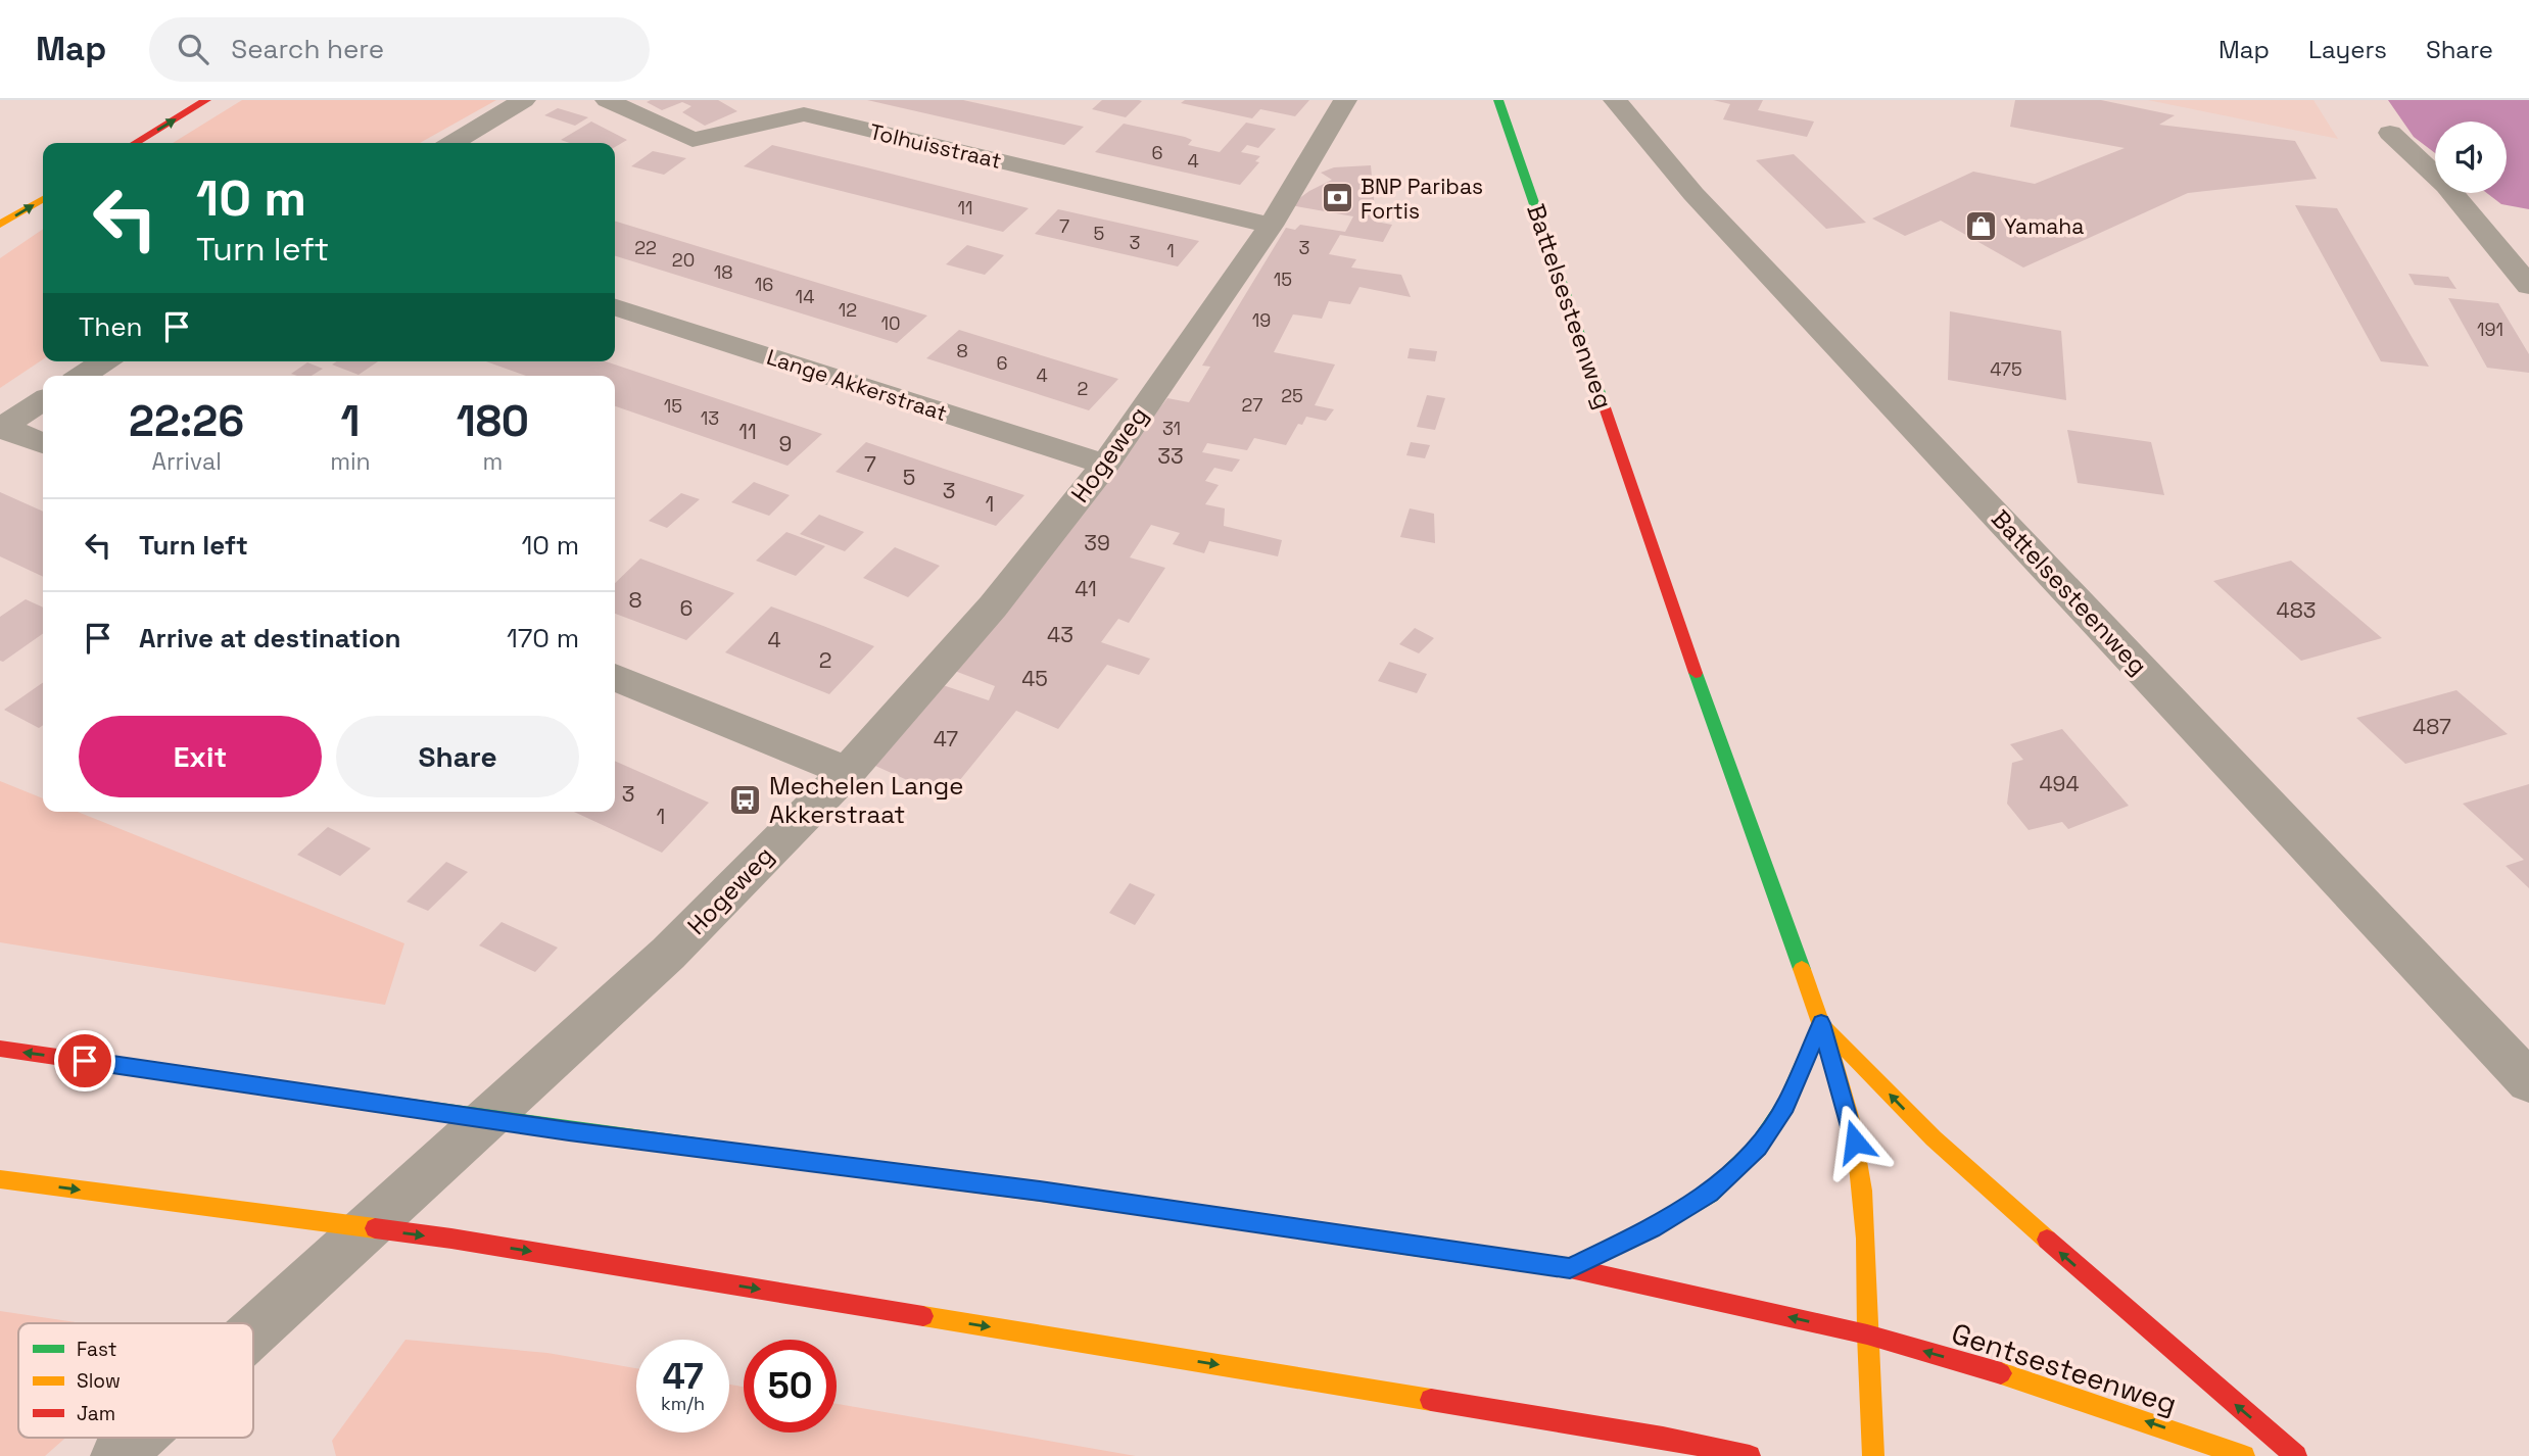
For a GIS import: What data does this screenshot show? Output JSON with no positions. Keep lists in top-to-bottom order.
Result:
{
  "streets": {
    "main road": ["Battelsesteenweg", "Gentsesteenweg"],
    "street": ["Tolhuisstraat", "Lange Akkerstraat", "Hogeweg"]
  },
  "crossings": [
    ["Tolhuisstraat", "Hogeweg"],
    ["Battelsesteenweg", "Gentsesteenweg"],
    ["Lange Akkerstraat", "Hogeweg"]
  ],
  "places": {
    "bank": ["BNP Paribas Fortis"],
    "shop": ["Yamaha"],
    "bus stop": ["Mechelen Lange Akkerstraat"]
  },
  "house_numbers": [
    "6",
    "4",
    "11",
    "7",
    "5",
    "3",
    "22",
    "3",
    "1",
    "20",
    "18",
    "15",
    "16",
    "14",
    "12",
    "19",
    "10",
    "191",
    "8",
    "6",
    "475",
    "4",
    "2",
    "25",
    "27",
    "15",
    "13",
    "31",
    "11",
    "9",
    "33",
    "7",
    "5",
    "3",
    "1",
    "39",
    "41",
    "8",
    "6",
    "483",
    "43",
    "4",
    "2",
    "45",
    "487",
    "47",
    "494",
    "3",
    "1"
  ],
  "legend": ["Fast", "Slow", "Jam"],
  "page": {
    "header": "Map",
    "search": "Search here",
    "nav": ["Map", "Layers", "Share"],
    "turn": ["10 m", "Turn left"],
    "then": "Then",
    "eta": [
      "22:26",
      "Arrival",
      "1",
      "min",
      "180",
      "m"
    ],
    "list": [
      {
        "name": "Turn left",
        "value": "10 m"
      },
      {
        "name": "Arrive at destination",
        "value": "170 m"
      }
    ],
    "buttons": ["Exit", "Share"],
    "speed": "47 km/h",
    "limit": "50"
  }
}
